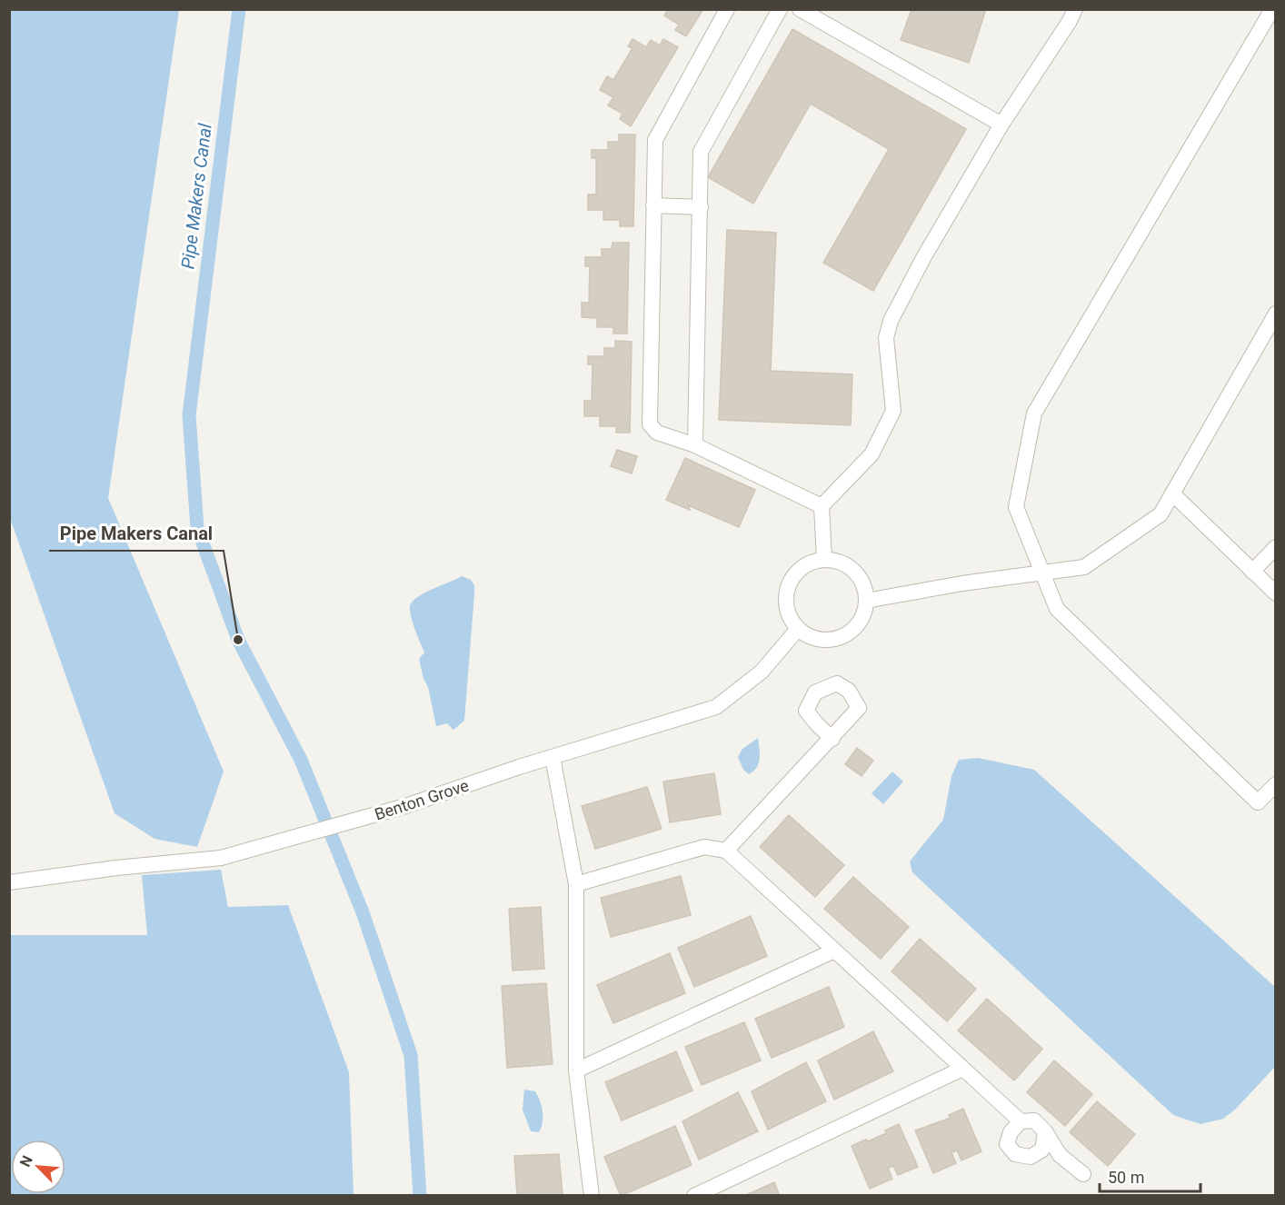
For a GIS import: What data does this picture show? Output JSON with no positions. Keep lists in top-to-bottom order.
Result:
{
  "streets": {
    "street": ["Benton Grove"]
  },
  "water": ["Pipe Makers Canal"],
  "places": ["Pipe Makers Canal"],
  "scale_bar": "50 m",
  "north": "top left"
}
